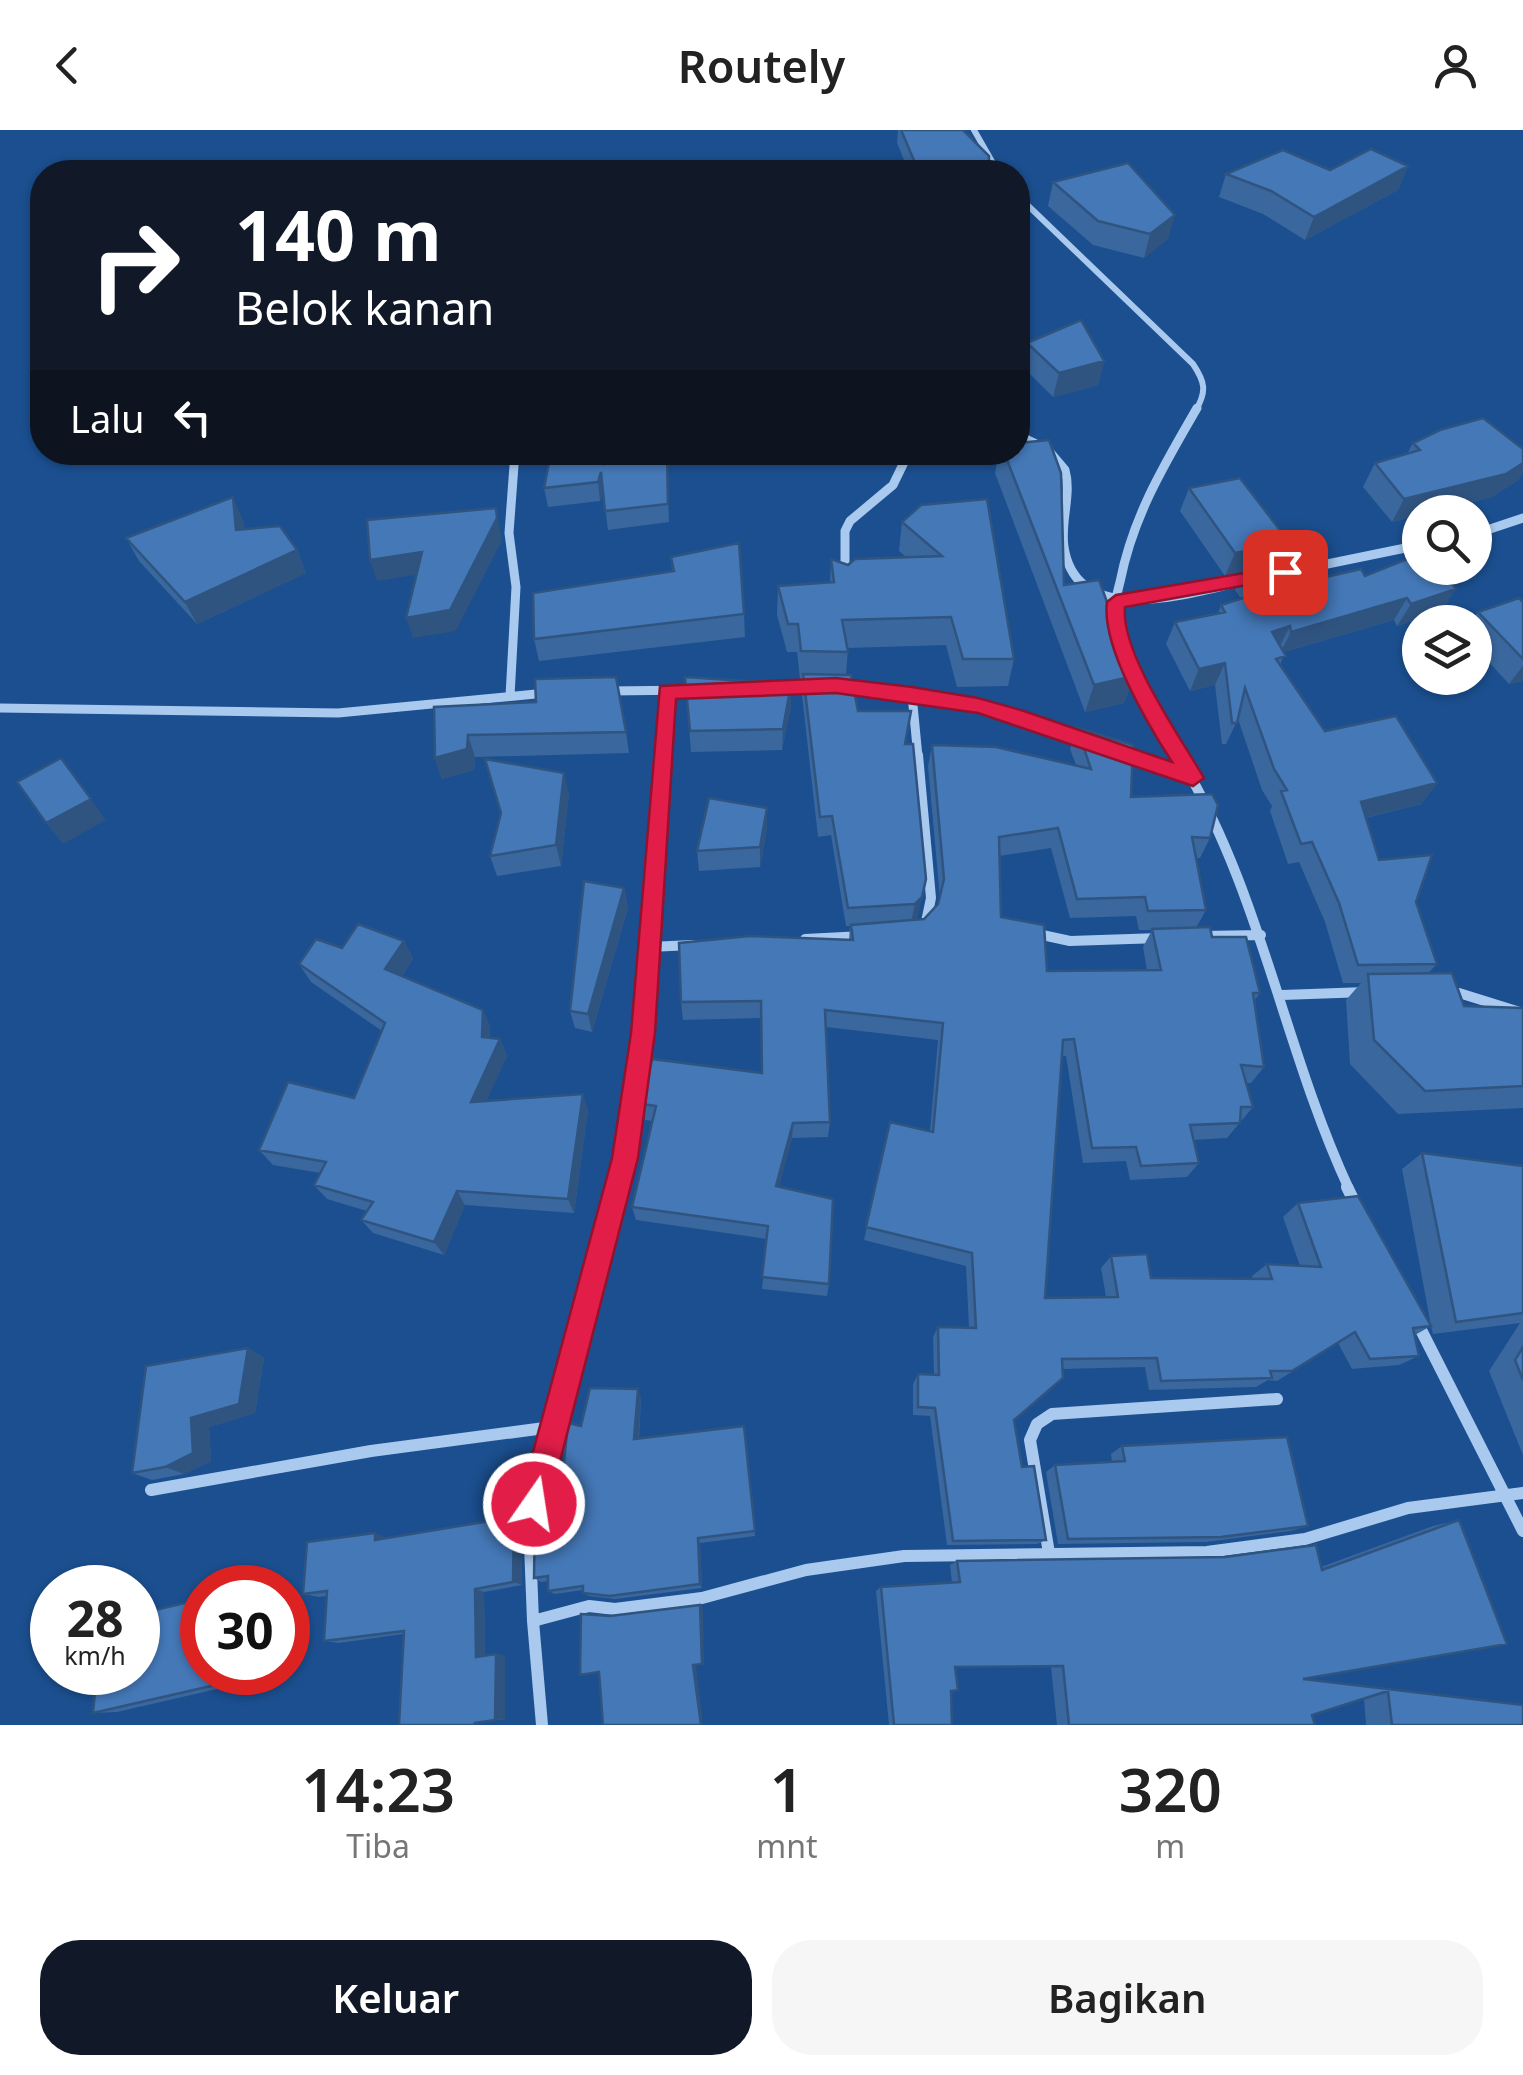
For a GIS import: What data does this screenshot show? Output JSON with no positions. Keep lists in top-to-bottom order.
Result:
{
  "page": {
    "header": "Routely",
    "turn": ["140 m", "Belok kanan"],
    "then": "Lalu",
    "speed": "28 km/h",
    "limit": "30",
    "eta": [
      "14:23",
      "Tiba",
      "1",
      "mnt",
      "320",
      "m"
    ],
    "buttons": ["Keluar", "Bagikan"]
  }
}
